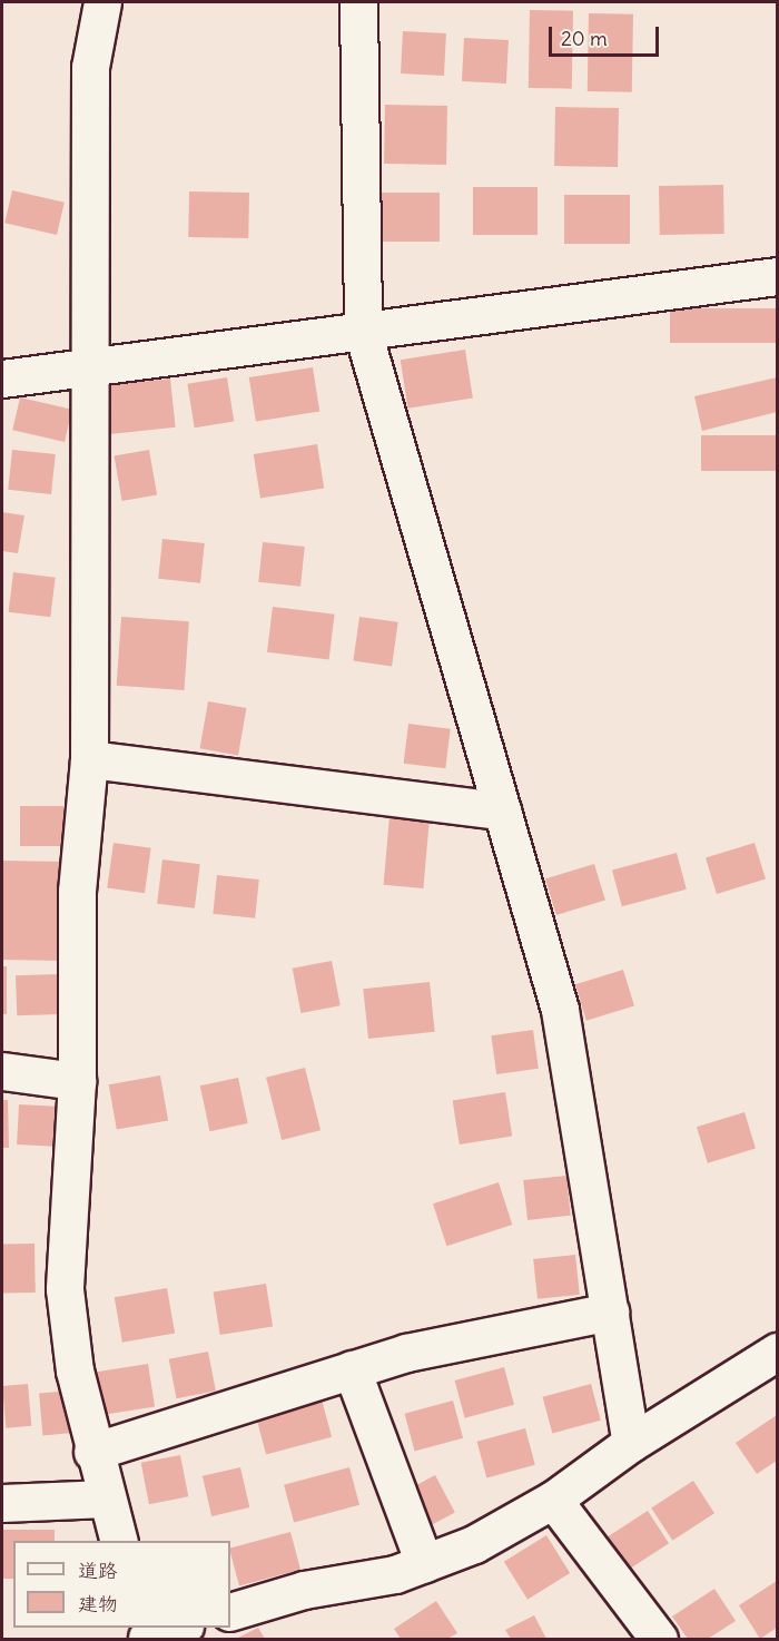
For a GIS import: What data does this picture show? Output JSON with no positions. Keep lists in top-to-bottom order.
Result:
{
  "legend": ["道路", "建物"],
  "scale_bar": "20 m"
}
